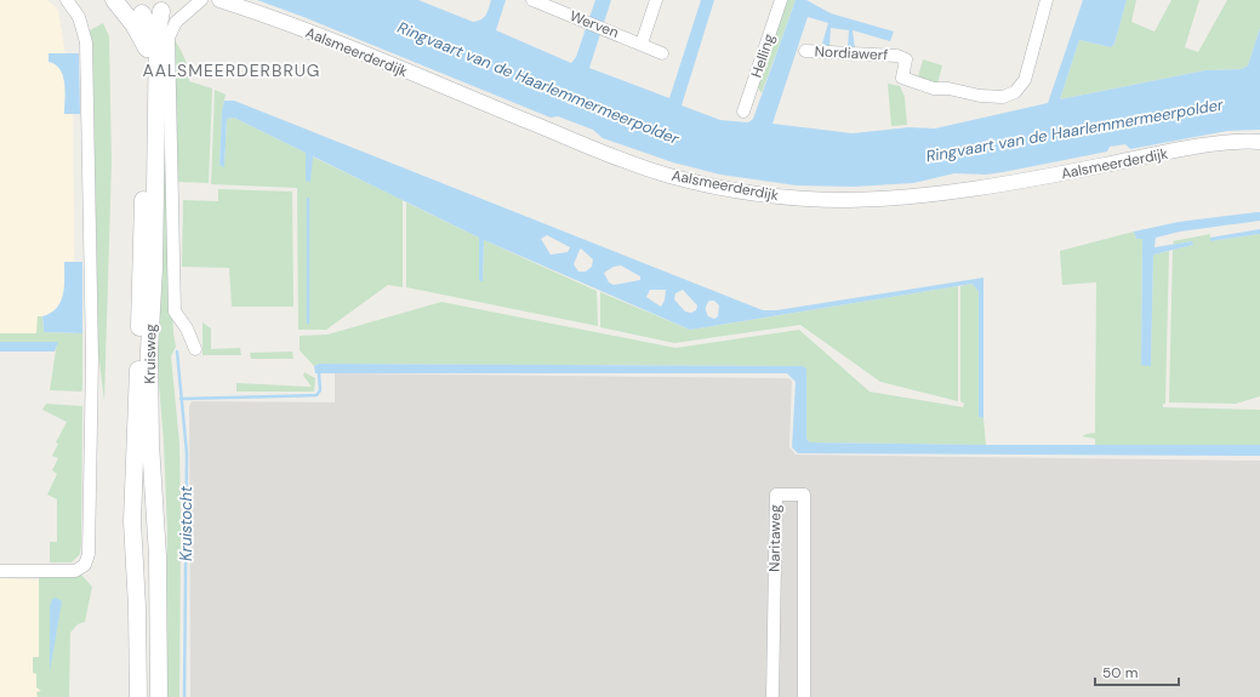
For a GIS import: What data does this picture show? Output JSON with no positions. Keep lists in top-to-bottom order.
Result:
{
  "streets": {
    "main road": ["Kruisweg"],
    "street": [
      "Werven",
      "Aalsmeerderdijk",
      "Nordiawerf",
      "Helling",
      "Naritaweg"
    ]
  },
  "districts": ["AALSMEERDERBRUG"],
  "water": ["Ringvaart van de Haarlemmermeerpolder", "Kruistocht"],
  "scale_bar": "50 m"
}
